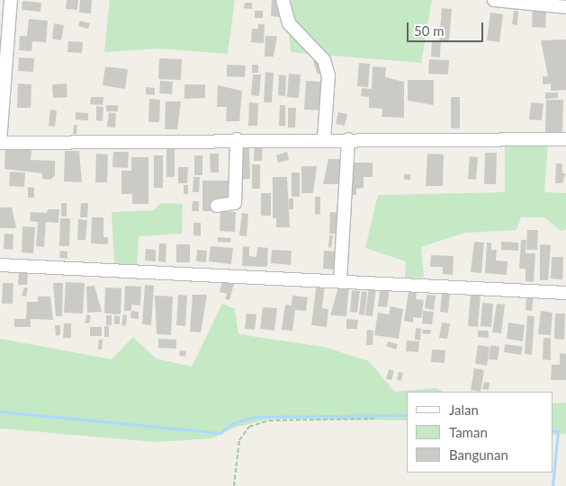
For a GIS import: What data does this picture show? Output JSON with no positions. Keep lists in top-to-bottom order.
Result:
{
  "legend": ["Jalan", "Taman", "Bangunan"],
  "scale_bar": "50 m"
}
